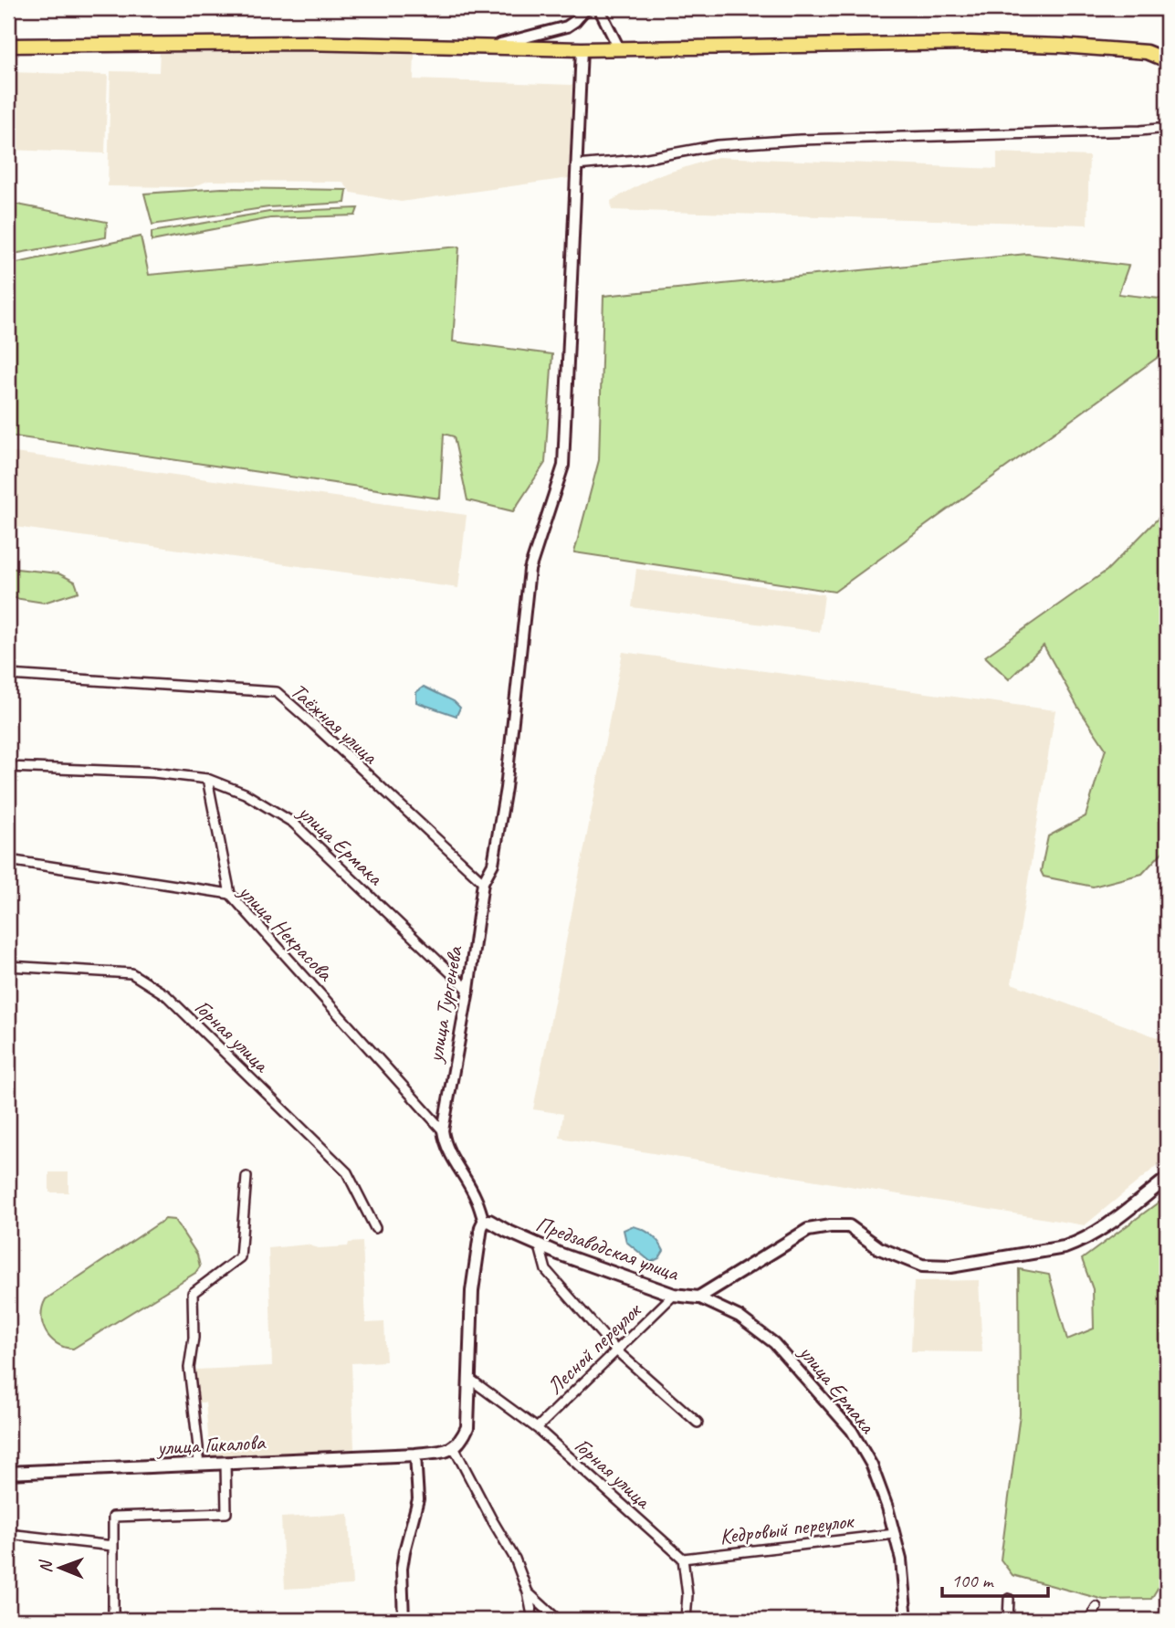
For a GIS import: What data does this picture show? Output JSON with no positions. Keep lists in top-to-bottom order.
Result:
{
  "streets": {
    "main road": ["Предзаводская улица", "улица Гикалова"],
    "street": [
      "Таёжная улица",
      "улица Ермака",
      "улица Некрасова",
      "улица Тургенева",
      "Горная улица",
      "Лесной переулок",
      "Кедровый переулок"
    ]
  },
  "crossings": [
    ["Таёжная улица", "улица Тургенева"],
    ["улица Ермака", "улица Тургенева"],
    ["улица Ермака", "Предзаводская улица"],
    ["улица Ермака", "Кедровый переулок"],
    ["улица Некрасова", "улица Тургенева"],
    ["улица Тургенева", "Предзаводская улица"],
    ["Горная улица", "Лесной переулок"],
    ["Горная улица", "Кедровый переулок"],
    ["Предзаводская улица", "Лесной переулок"]
  ],
  "scale_bar": "100 m",
  "north": "left"
}
